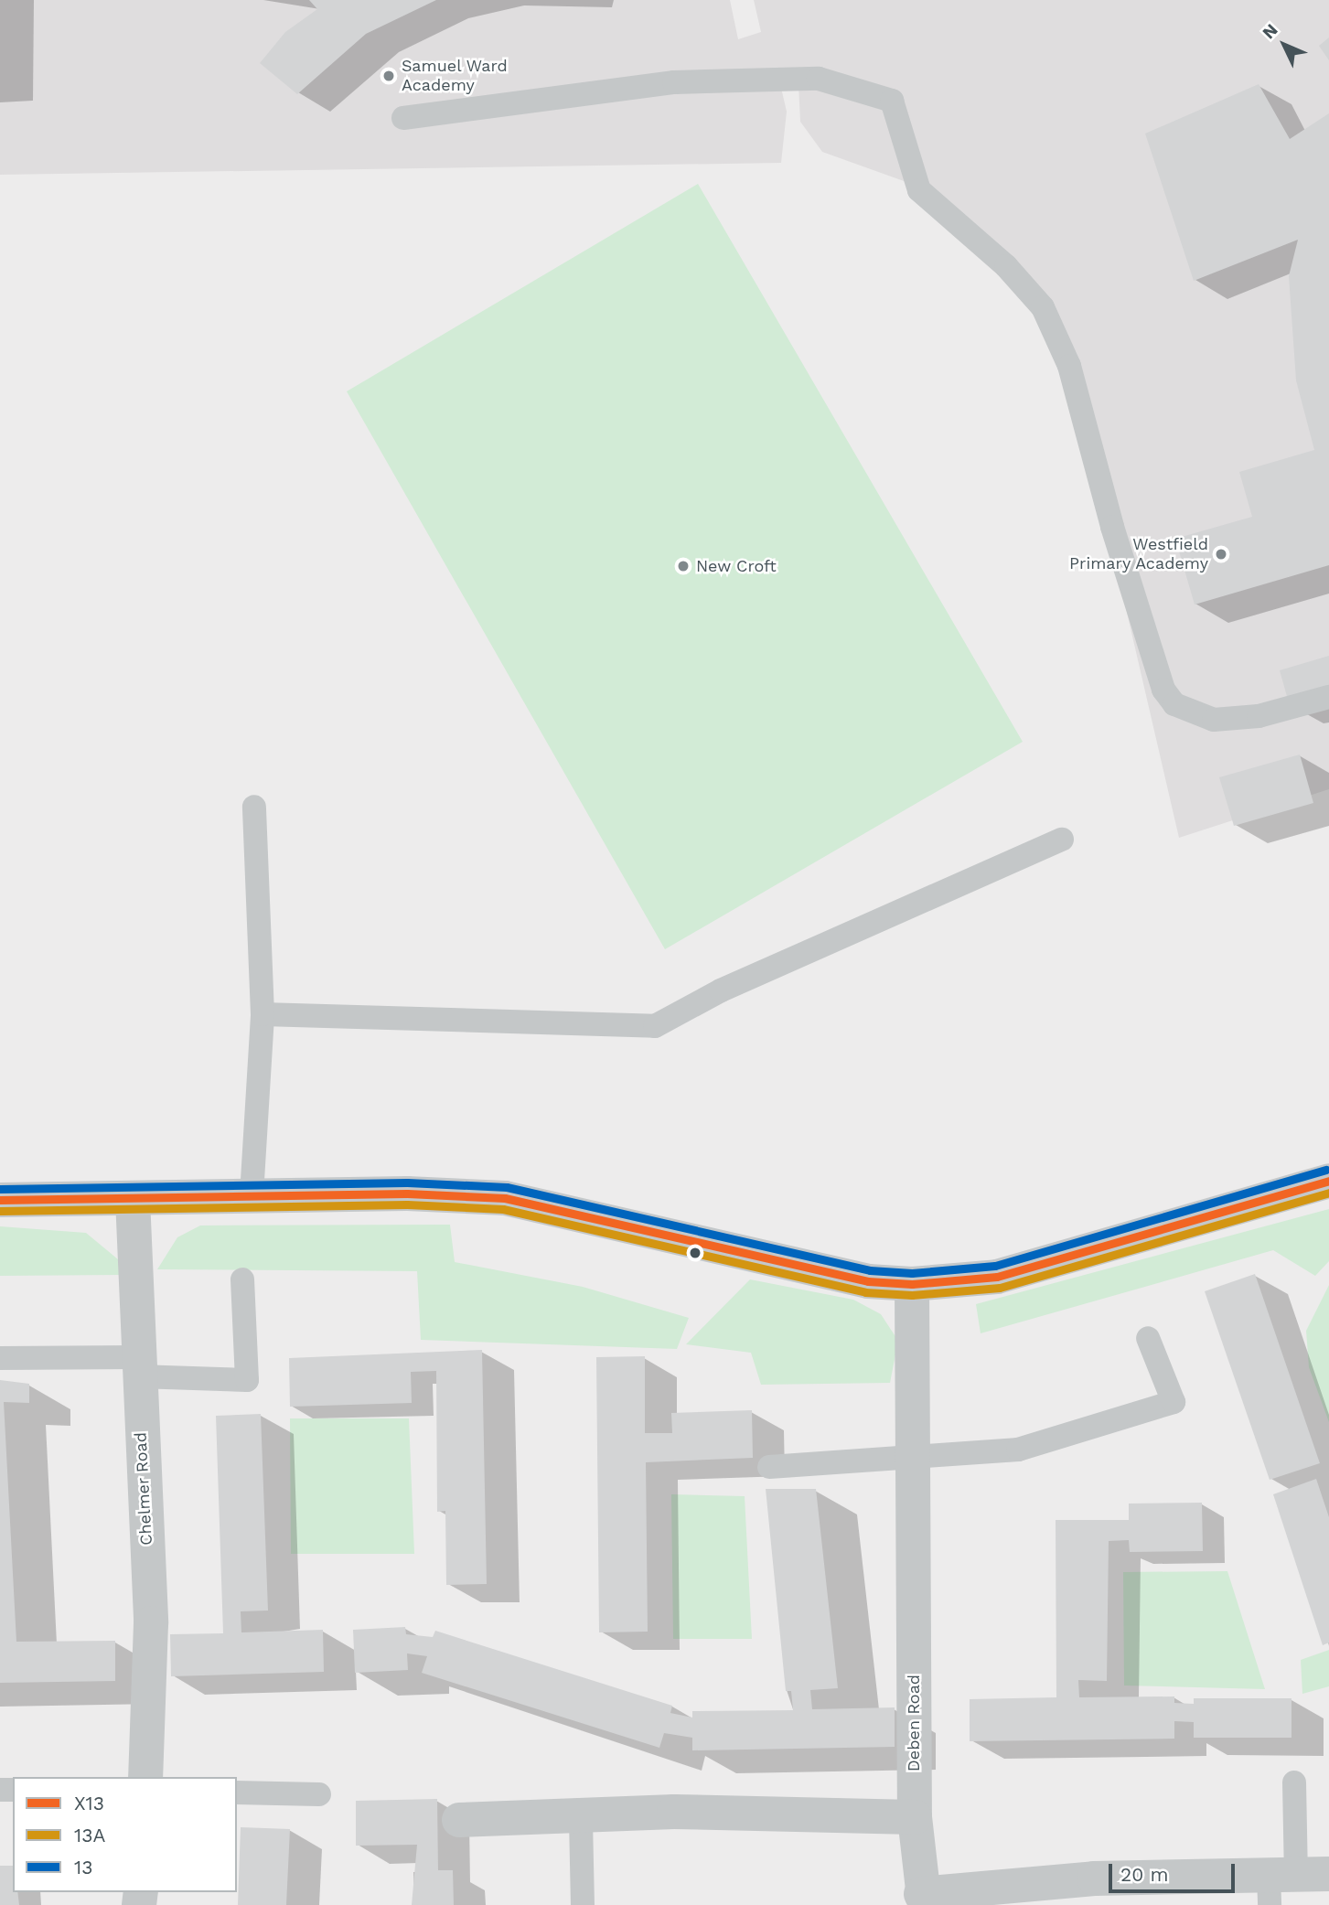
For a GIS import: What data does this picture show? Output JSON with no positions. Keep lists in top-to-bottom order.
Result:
{
  "streets": {
    "street": ["Chelmer Road", "Deben Road"]
  },
  "places": ["Samuel Ward Academy", "Westfield Primary Academy", "New Croft"],
  "lines": ["transit line 13", "transit line X13", "transit line 13A"],
  "legend": ["X13", "13A", "13"],
  "scale_bar": "20 m",
  "north": "top left"
}
